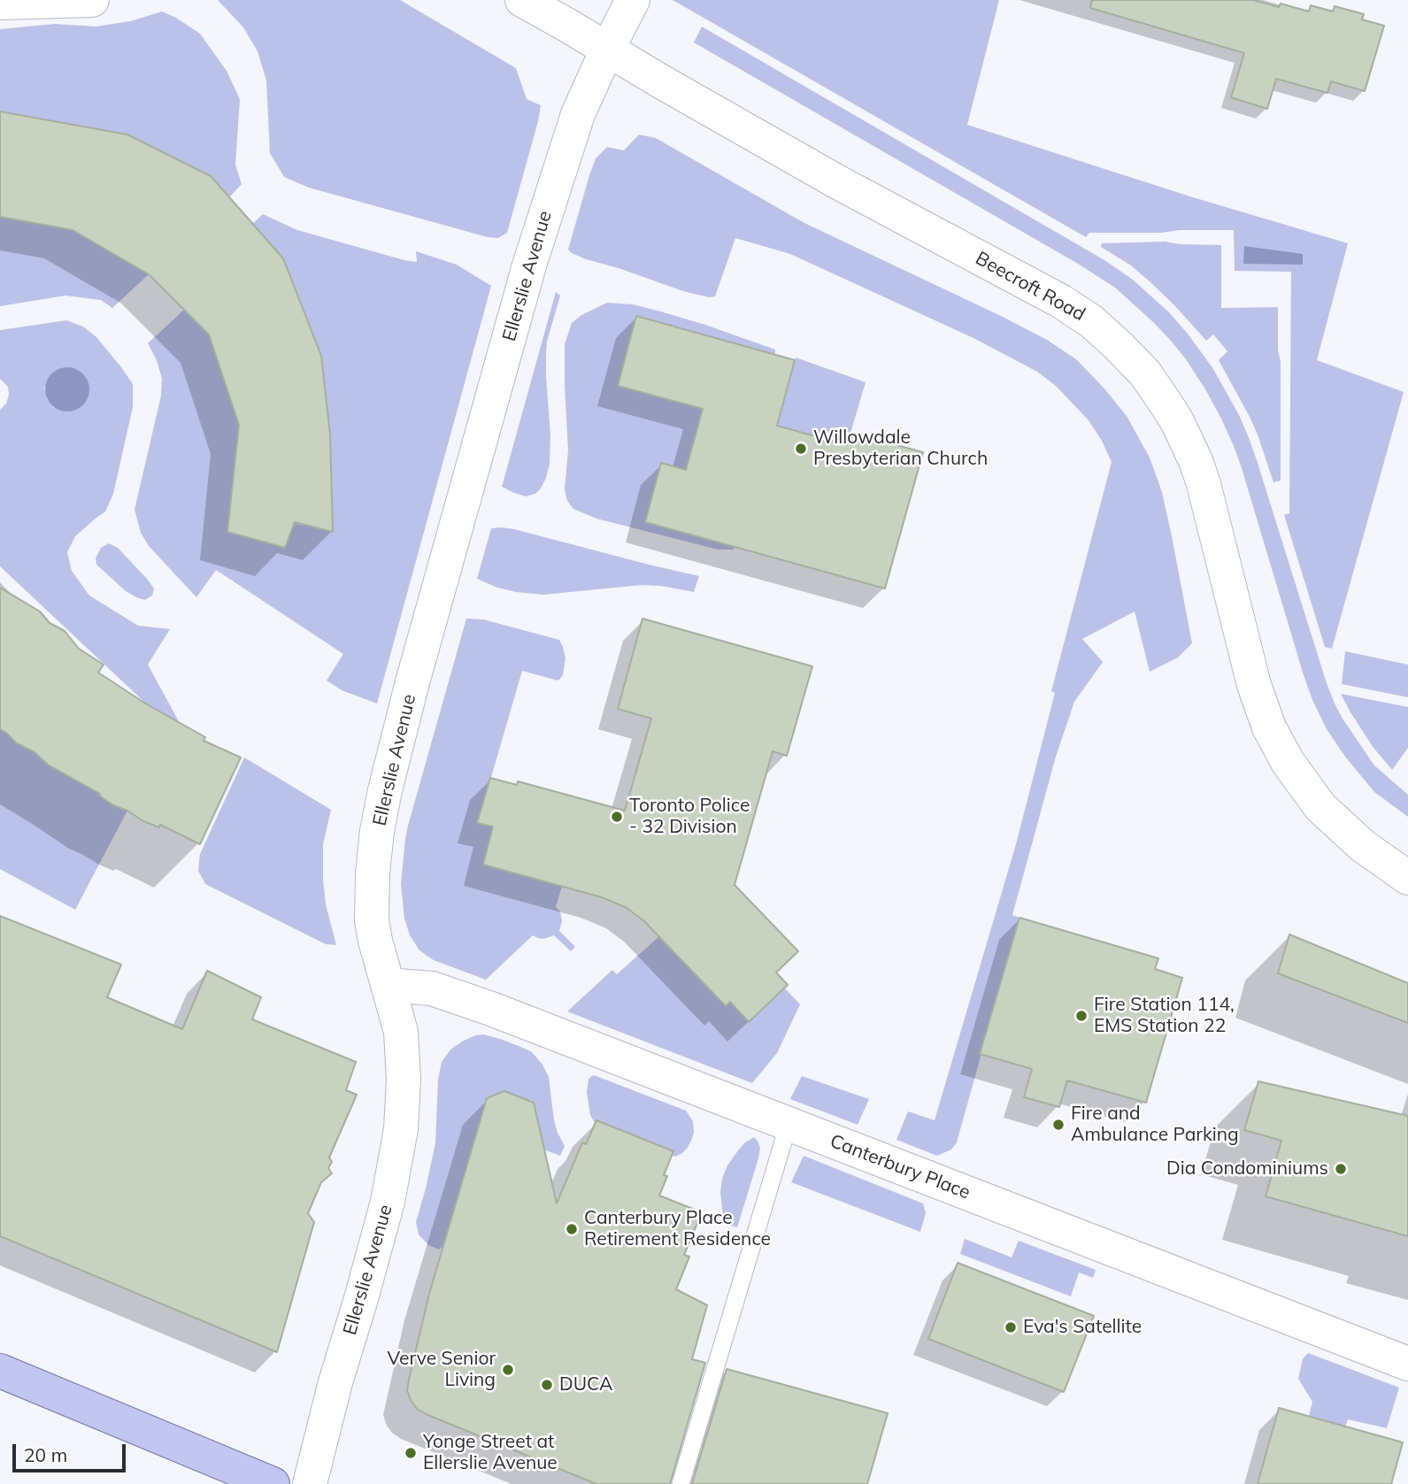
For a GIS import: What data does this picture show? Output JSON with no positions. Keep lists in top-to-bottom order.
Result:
{
  "streets": {
    "street": ["Ellerslie Avenue", "Beecroft Road", "Canterbury Place"]
  },
  "crossings": [
    ["Ellerslie Avenue", "Beecroft Road"],
    ["Ellerslie Avenue", "Canterbury Place"]
  ],
  "places": [
    "Willowdale Presbyterian Church",
    "Toronto Police - 32 Division",
    "Fire Station 114, EMS Station 22",
    "Fire and Ambulance Parking",
    "Dia Condominiums",
    "Canterbury Place Retirement Residence",
    "Eva's Satellite",
    "Verve Senior Living",
    "DUCA",
    "Yonge Street at Ellerslie Avenue"
  ],
  "scale_bar": "20 m"
}
